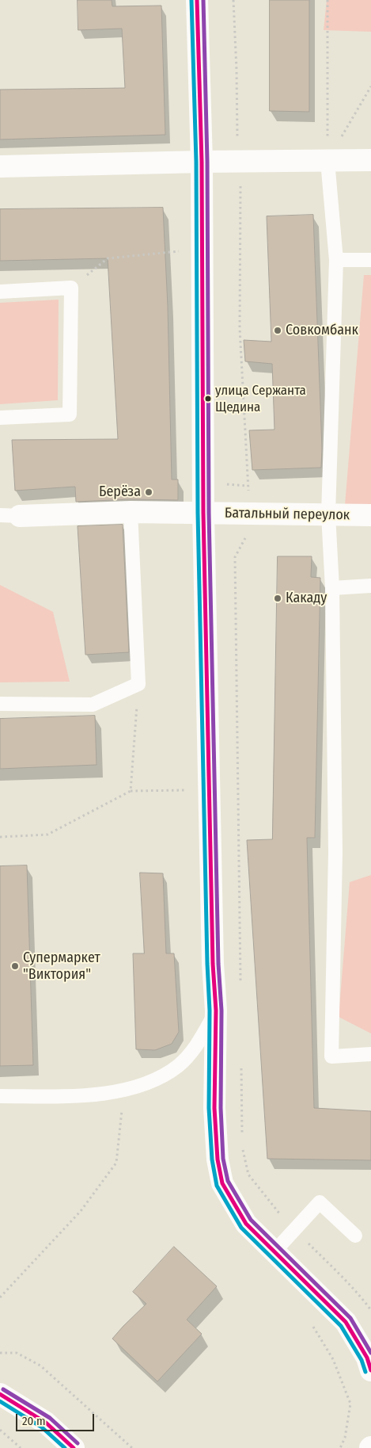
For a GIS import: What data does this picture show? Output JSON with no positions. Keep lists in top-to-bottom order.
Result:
{
  "streets": {
    "main road": ["Батальный переулок"]
  },
  "places": [
    "Совкомбанк",
    "улица Сержанта Щедина",
    "Берёза",
    "Какаду",
    "Супермаркет \"Виктория\""
  ],
  "scale_bar": "20 m"
}
